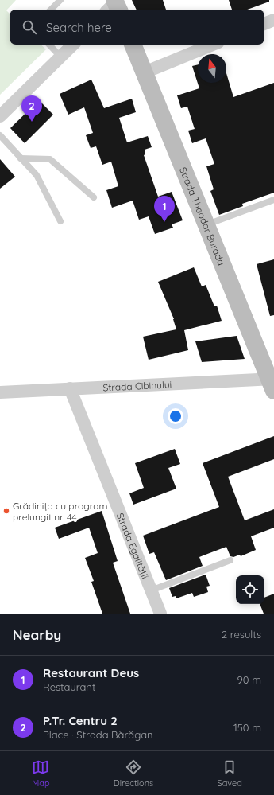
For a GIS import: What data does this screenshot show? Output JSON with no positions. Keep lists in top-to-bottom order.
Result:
{
  "streets": {
    "street": ["Strada Theodor Burada", "Strada Cibinului", "Strada Egalității"]
  },
  "crossings": [
    ["Strada Theodor Burada", "Strada Cibinului"],
    ["Strada Cibinului", "Strada Egalității"]
  ],
  "places": ["Grădinița cu program prelungit nr. 44"],
  "north": "top",
  "page": {
    "search": "Search here",
    "pins": ["2", "1"],
    "heading": ["Nearby", "2 results"],
    "list": [
      {
        "mark": "1",
        "name": "Restaurant Deus",
        "note": "Restaurant",
        "value": "90 m"
      },
      {
        "mark": "2",
        "name": "P.Tr. Centru 2",
        "note": "Place · Strada Bărăgan",
        "value": "150 m"
      }
    ],
    "nav": ["Map", "Directions", "Saved"]
  }
}
